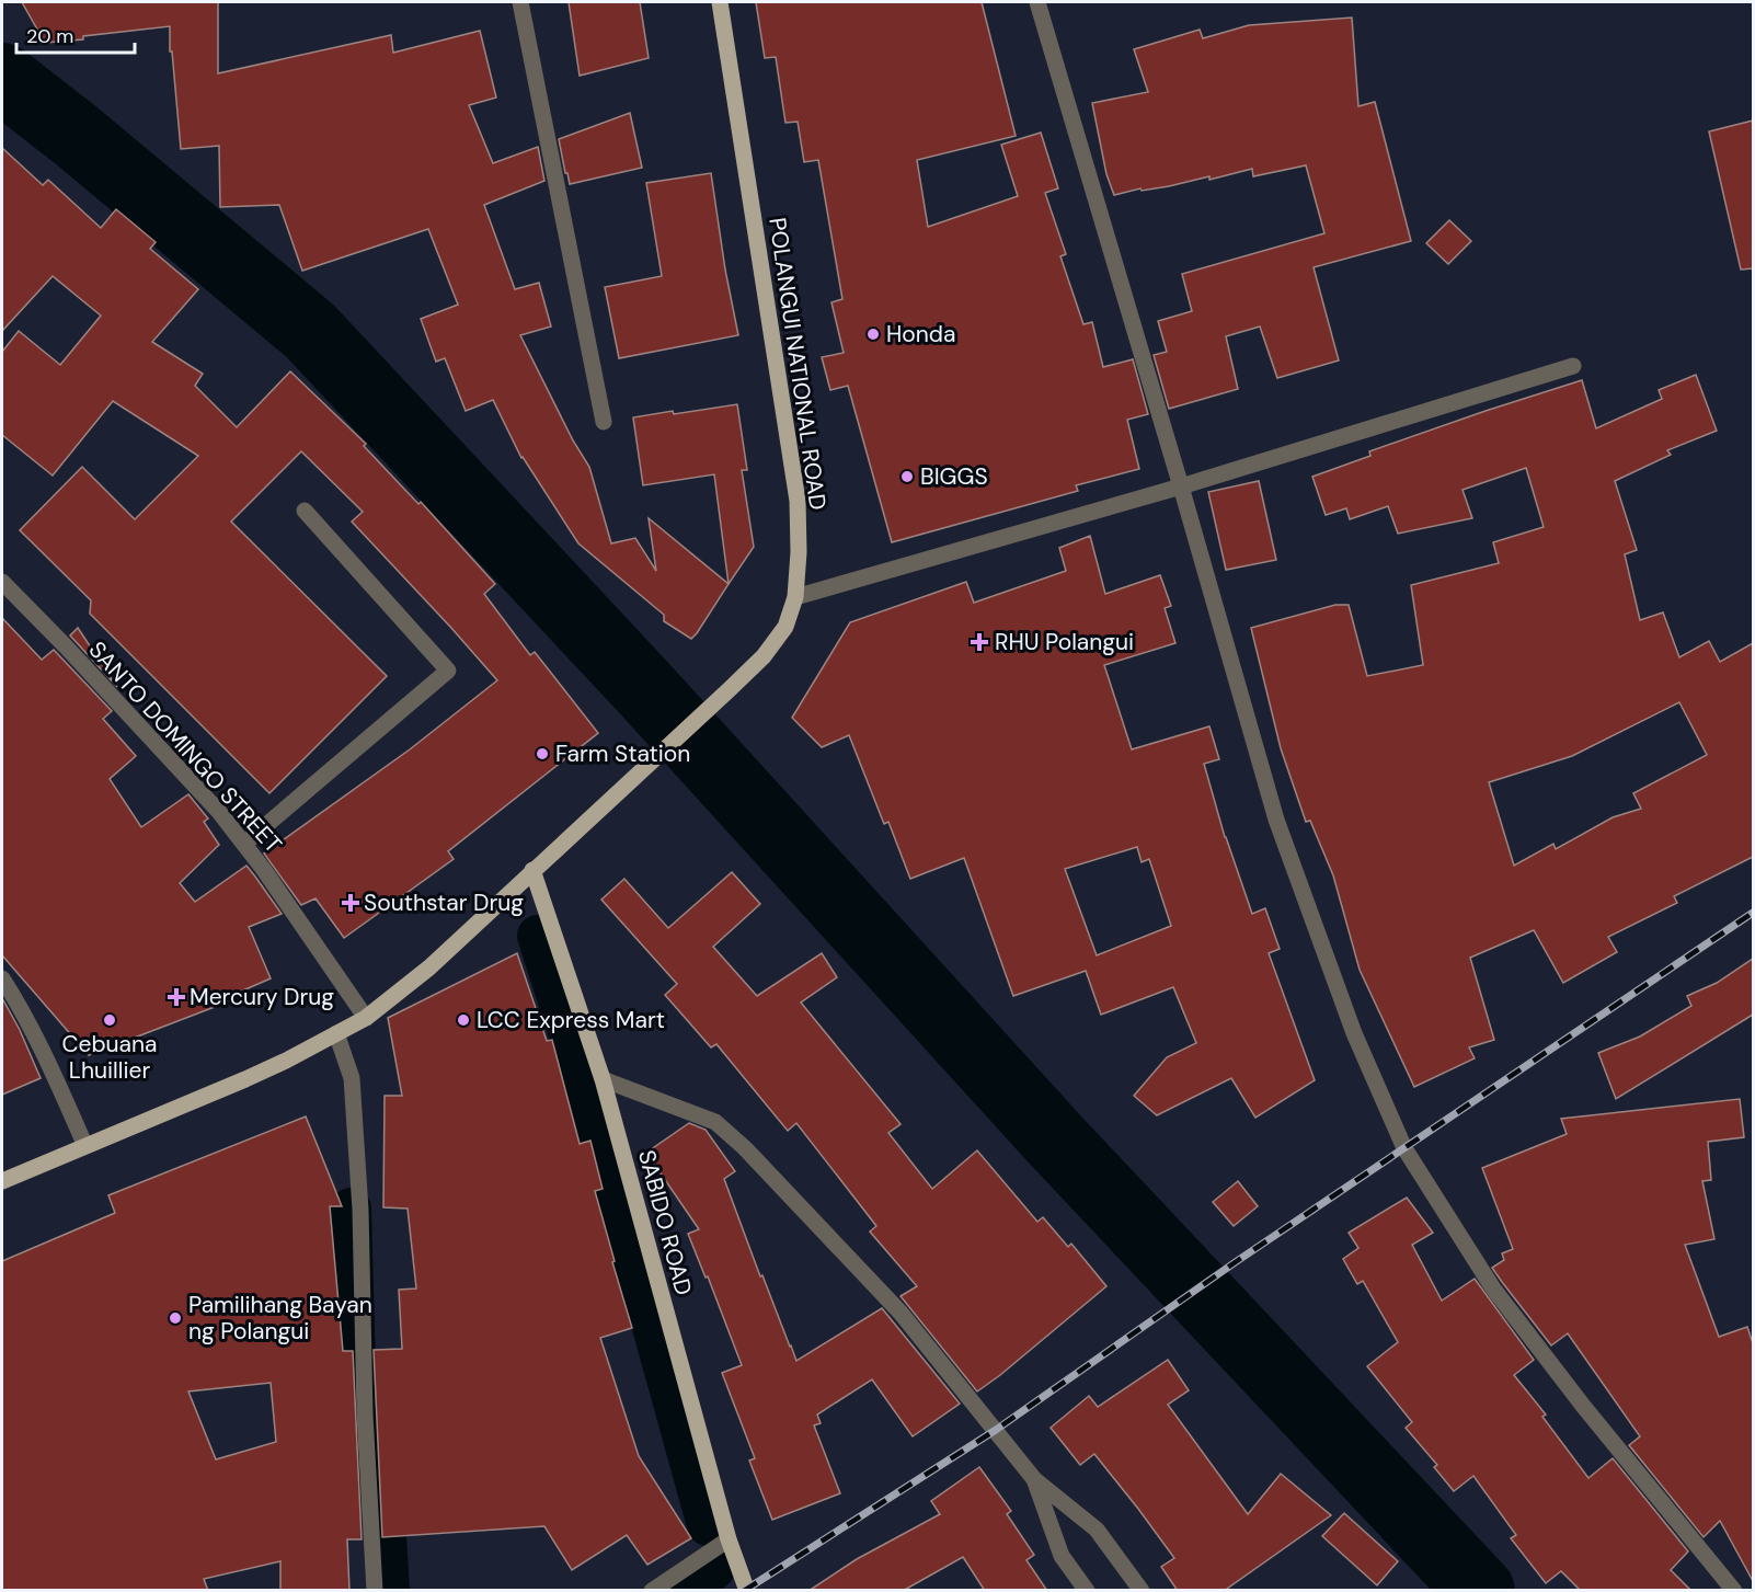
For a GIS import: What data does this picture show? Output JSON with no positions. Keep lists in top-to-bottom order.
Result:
{
  "streets": {
    "main road": ["POLANGUI NATIONAL ROAD", "SABIDO ROAD"],
    "street": ["SANTO DOMINGO STREET"]
  },
  "crossings": [
    ["POLANGUI NATIONAL ROAD", "SANTO DOMINGO STREET"],
    ["POLANGUI NATIONAL ROAD", "SABIDO ROAD"]
  ],
  "places": {
    "other": [
      "Honda",
      "BIGGS",
      "Farm Station",
      "Cebuana Lhuillier",
      "LCC Express Mart",
      "Pamilihang Bayan ng Polangui"
    ],
    "health": ["RHU Polangui", "Southstar Drug", "Mercury Drug"]
  },
  "scale_bar": "20 m"
}
